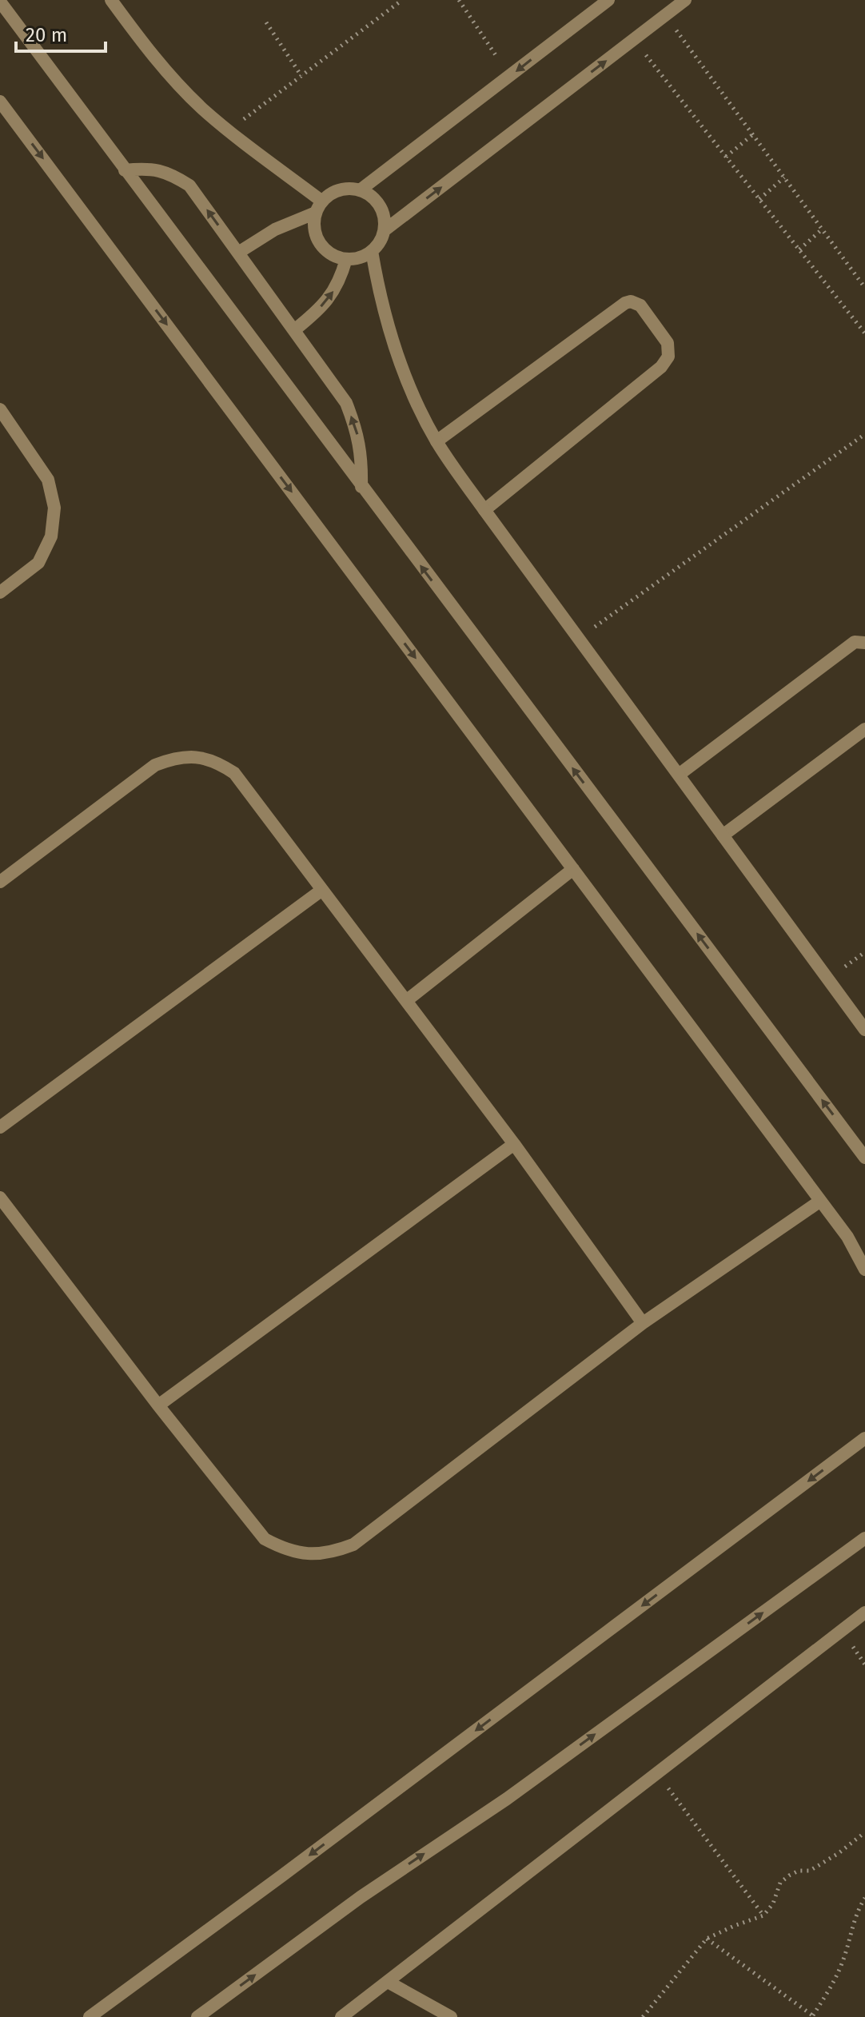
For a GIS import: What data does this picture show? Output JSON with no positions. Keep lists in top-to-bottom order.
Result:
{
  "scale_bar": "20 m"
}
